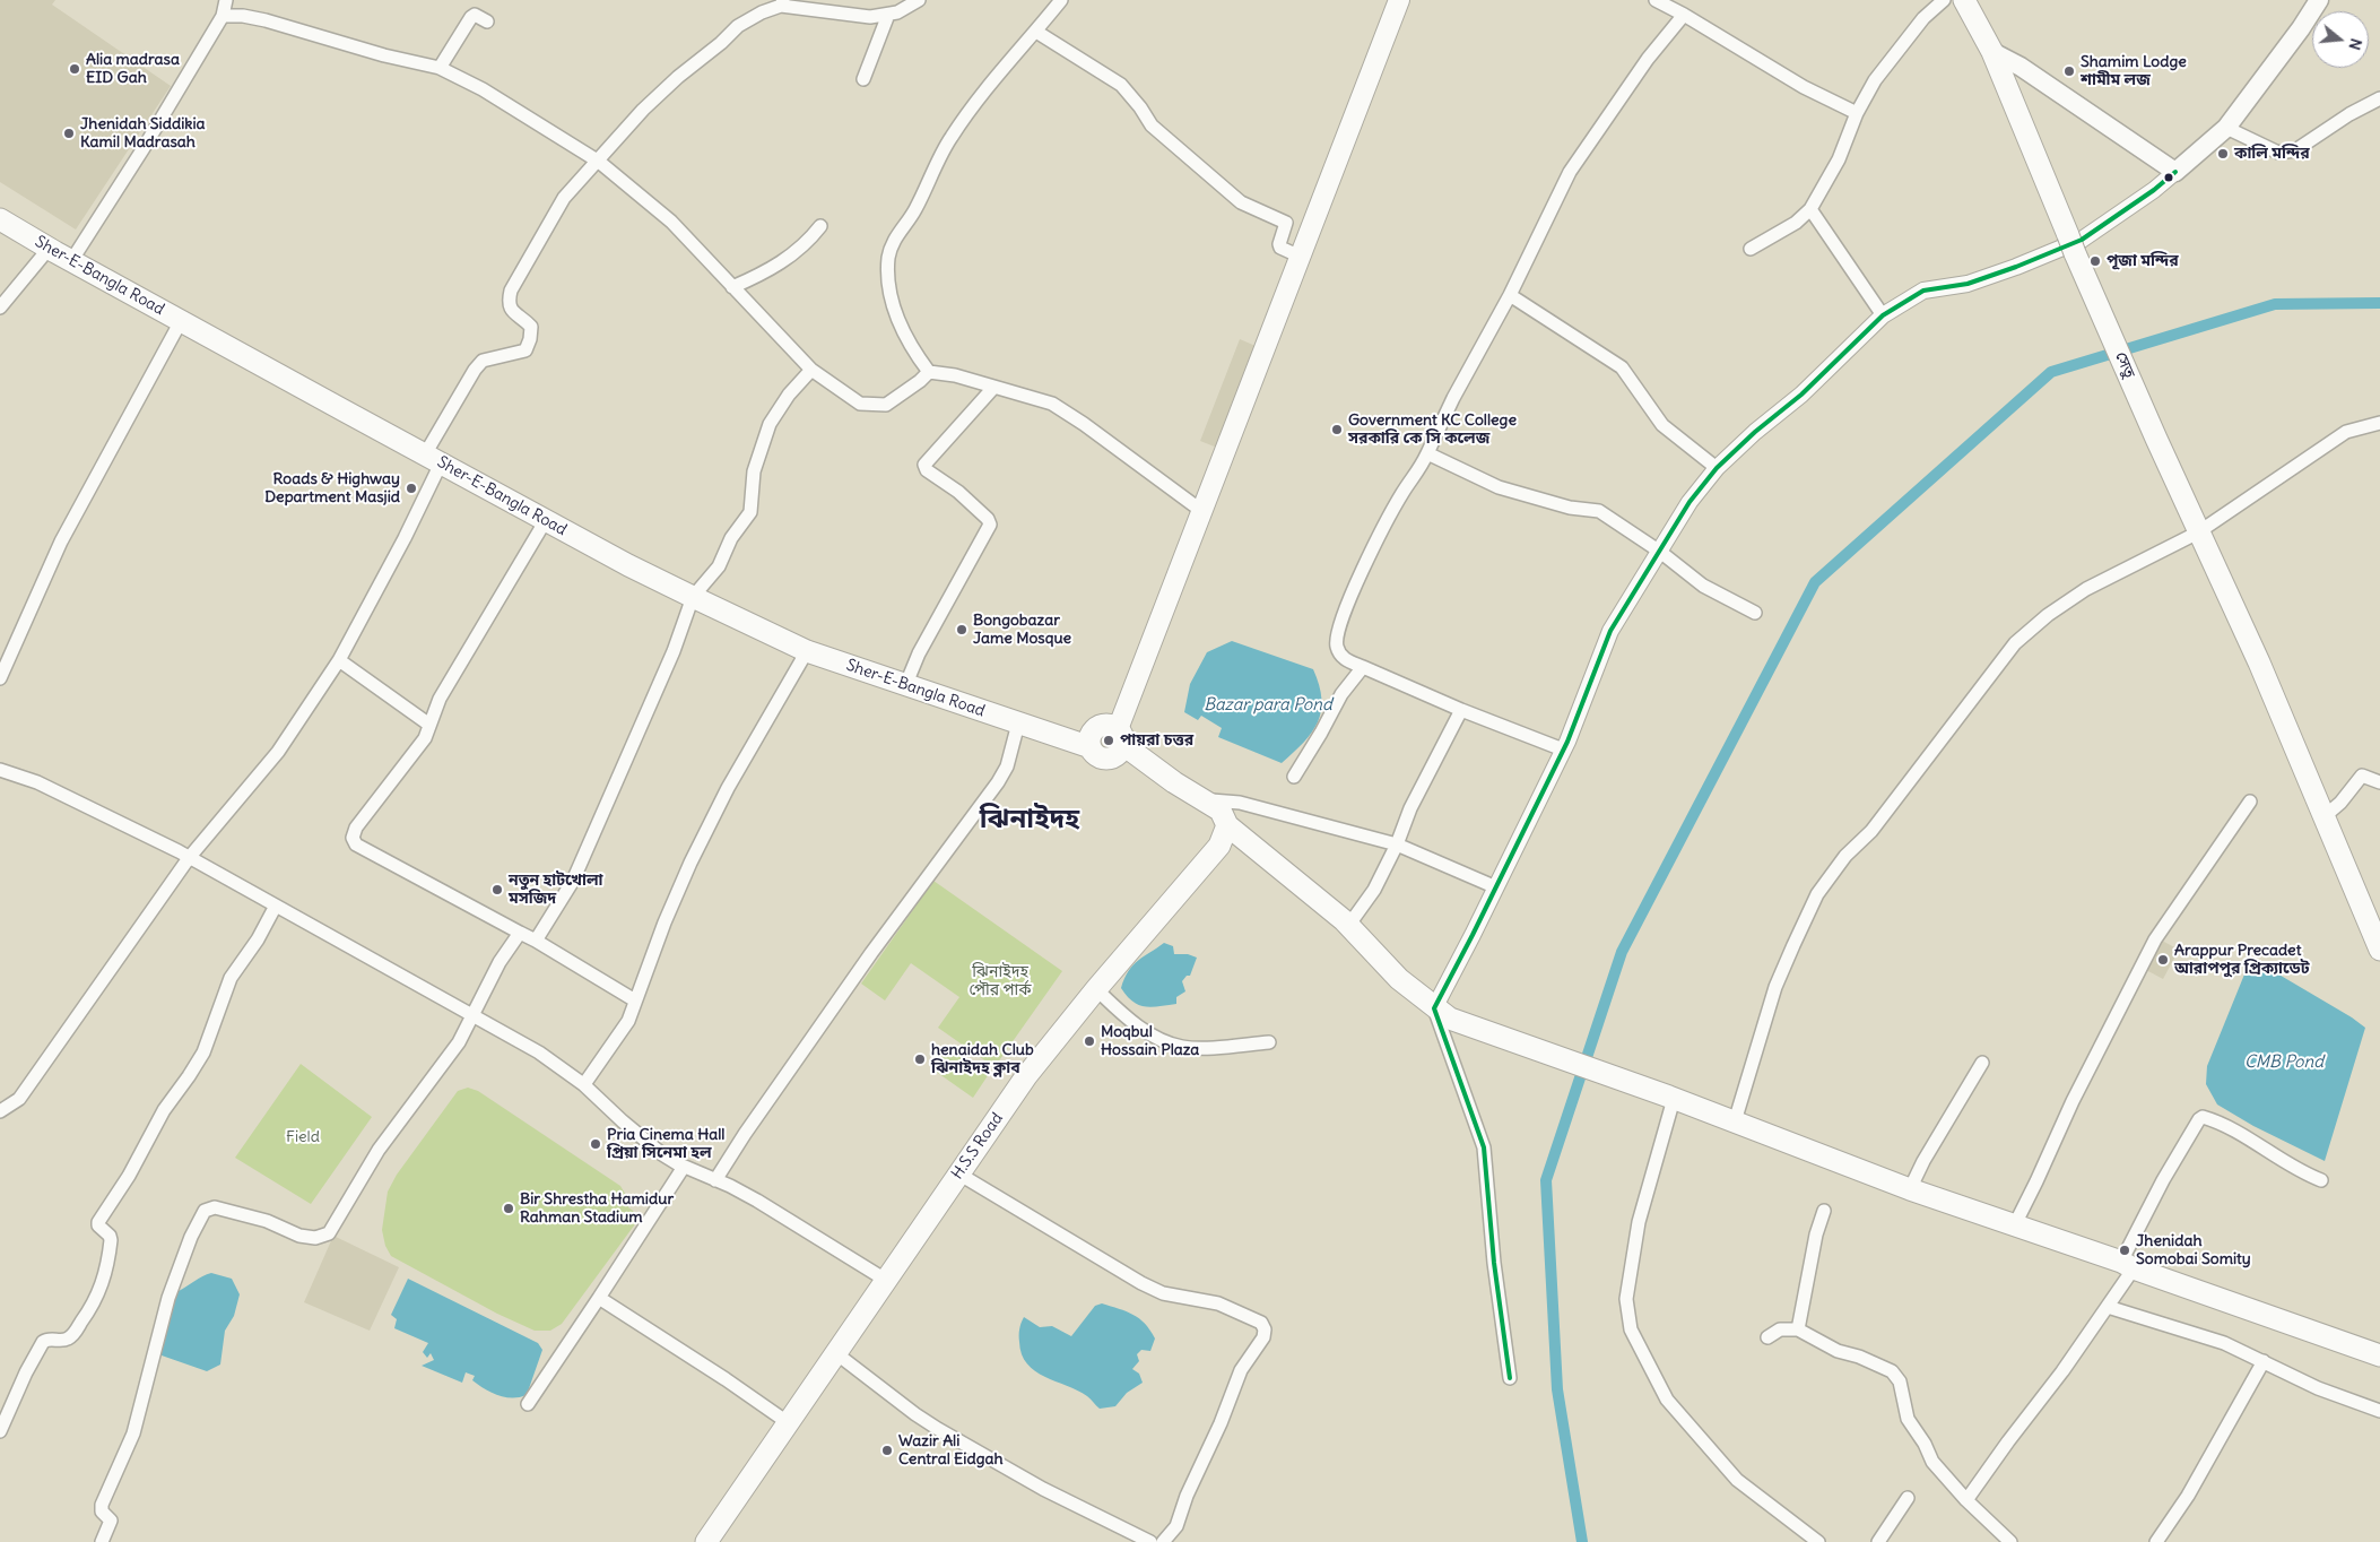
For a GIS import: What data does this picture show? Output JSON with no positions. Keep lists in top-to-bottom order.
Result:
{
  "streets": {
    "highway": ["Sher-E-Bangla Road", "সেতু", "H.S.S Road"]
  },
  "districts": ["ঝিনাইদহ"],
  "water": ["Bazar para Pond", "CMB Pond"],
  "parks": ["ঝিনাইদহ পৌর পার্ক", "Field"],
  "places": [
    "Alia madrasa EID Gah",
    "Shamim Lodge শামীম লজ",
    "Jhenidah Siddikia Kamil Madrasah",
    "কালি মন্দির",
    "পূজা মন্দির",
    "Government KC College সরকারি কে সি কলেজ",
    "Roads & Highway Department Masjid",
    "Bongobazar Jame Mosque",
    "পায়রা চত্তর",
    "নতুন হাটখোলা মসজিদ",
    "Arappur Precadet আরাপপুর প্রিক্যাডেট",
    "Moqbul Hossain Plaza",
    "henaidah Club ঝিনাইদহ ক্লাব",
    "Pria Cinema Hall প্রিয়া সিনেমা হল",
    "Bir Shrestha Hamidur Rahman Stadium",
    "Jhenidah Somobai Somity",
    "Wazir Ali Central Eidgah"
  ],
  "north": "right"
}
